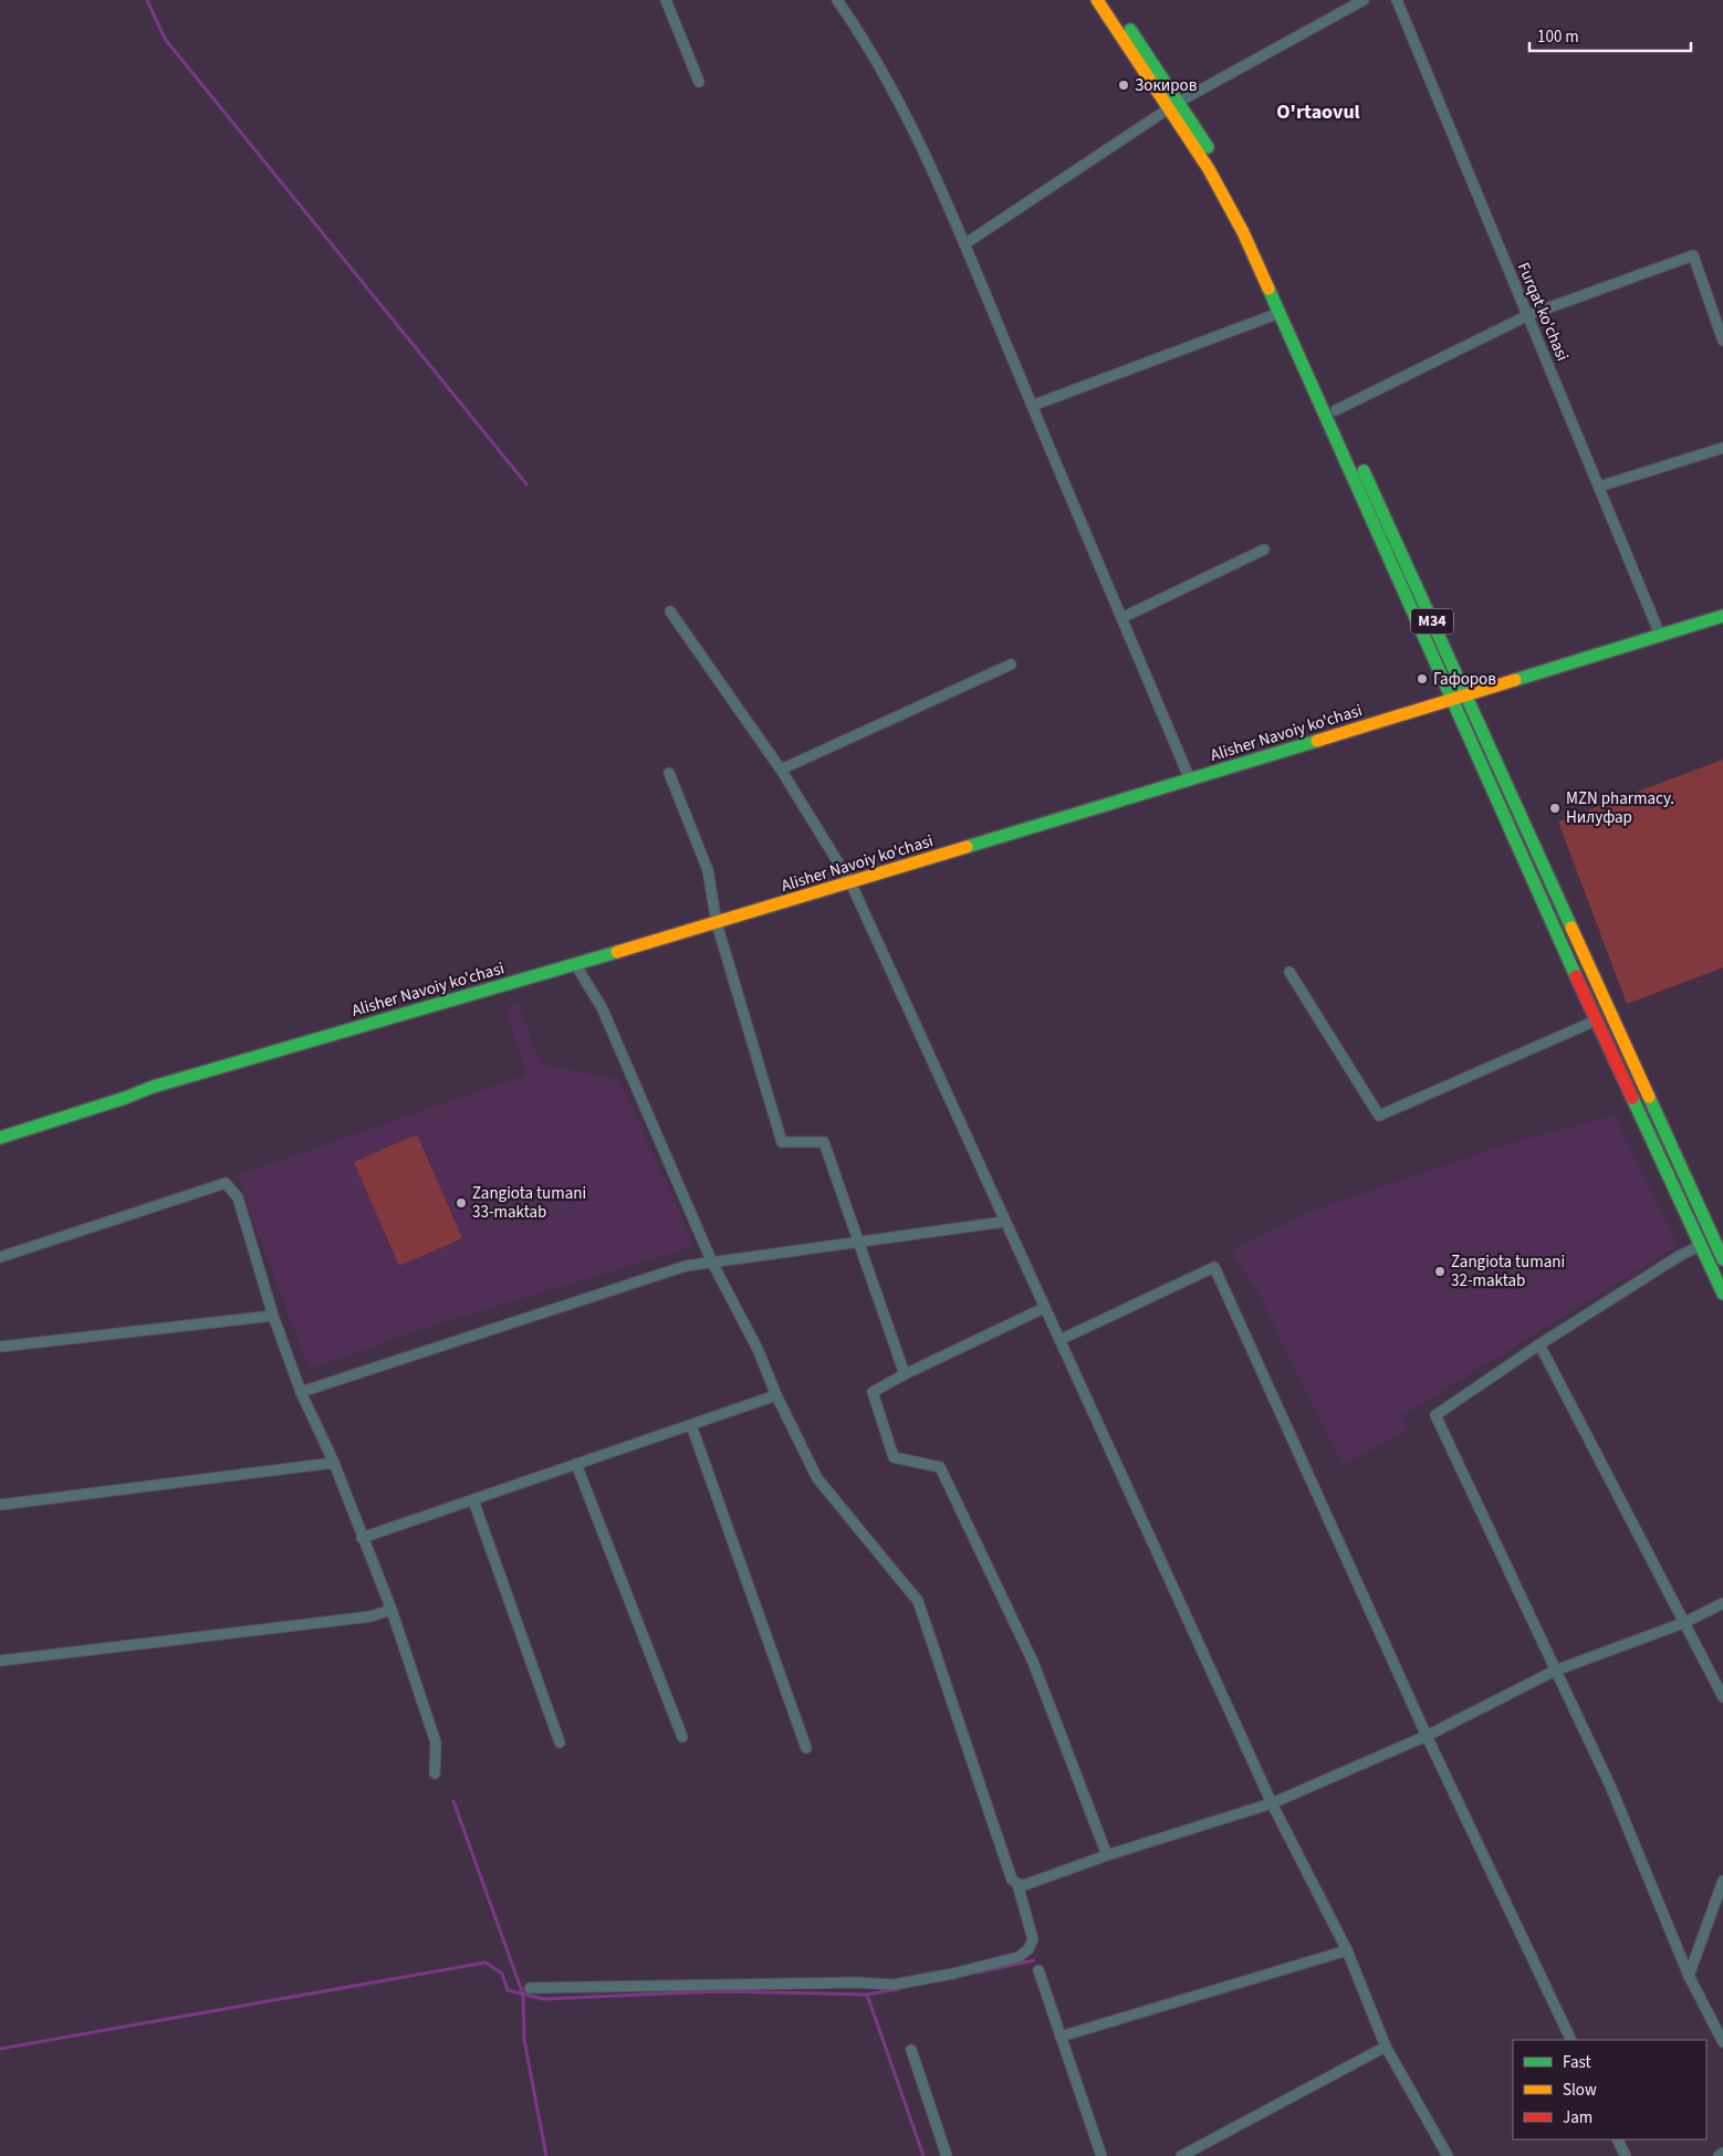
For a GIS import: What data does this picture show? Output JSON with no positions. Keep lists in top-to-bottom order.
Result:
{
  "streets": {
    "main road": ["M34", "Alisher Navoiy ko'chasi"],
    "street": ["Furqat ko'chasi"]
  },
  "crossings": [
    ["Furqat ko'chasi", "Alisher Navoiy ko'chasi"],
    ["M34", "Alisher Navoiy ko'chasi"]
  ],
  "districts": ["O'rtaovul"],
  "places": [
    "Зокиров",
    "Гафоров",
    "MZN pharmacy. Нилуфар",
    "Zangiota tumani 33-maktab",
    "Zangiota tumani 32-maktab"
  ],
  "legend": ["Fast", "Slow", "Jam"],
  "scale_bar": "100 m"
}
